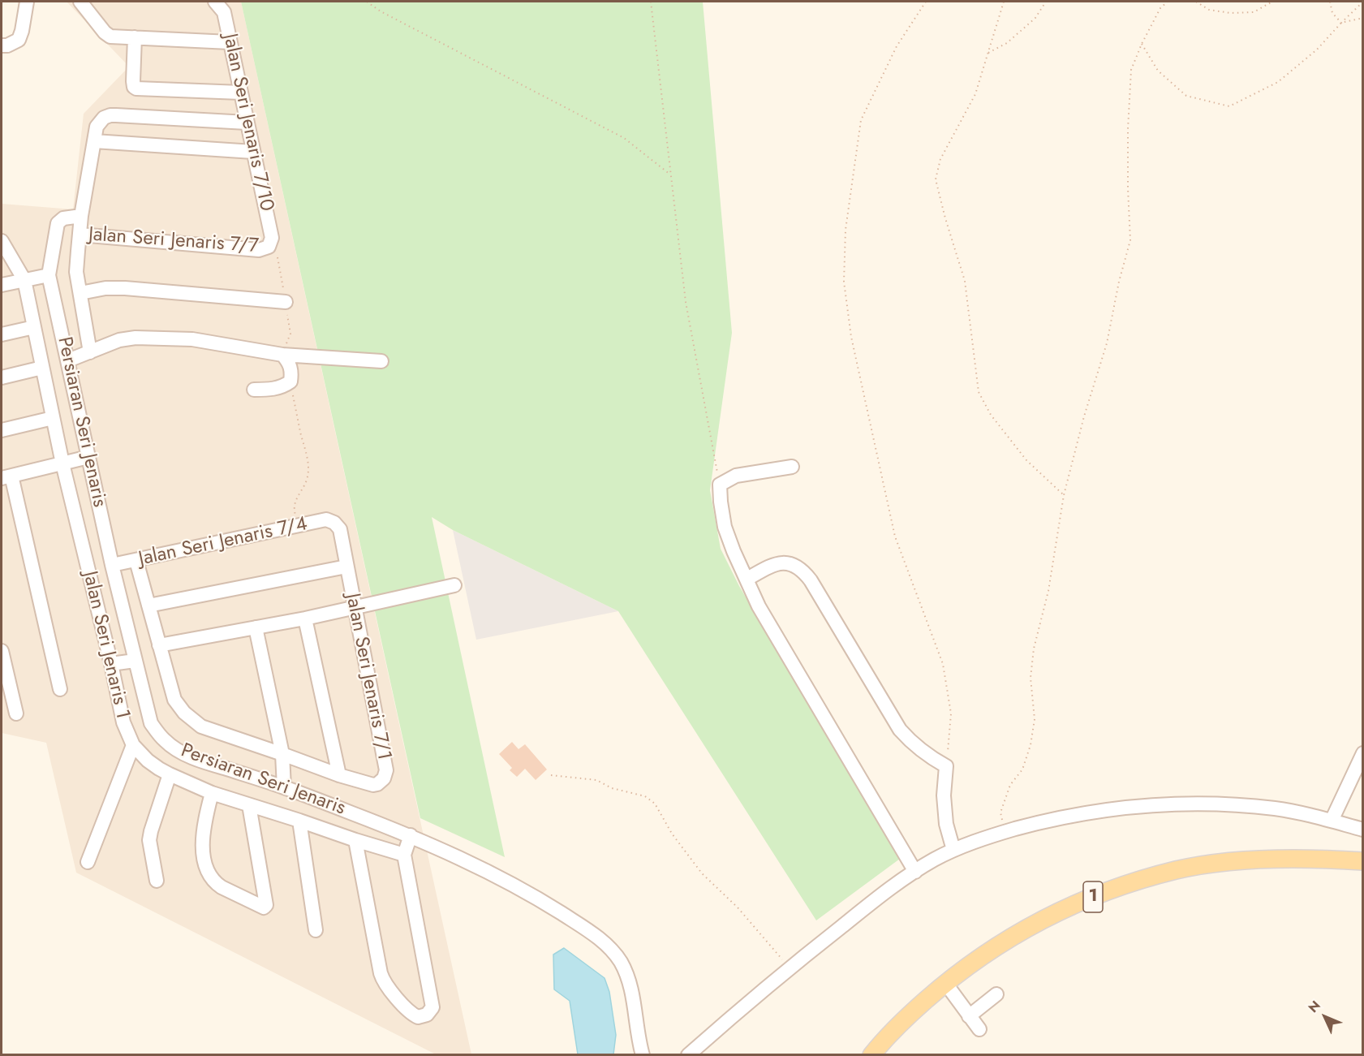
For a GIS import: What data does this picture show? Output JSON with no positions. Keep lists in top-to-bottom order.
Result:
{
  "streets": {
    "main road": ["1"],
    "street": [
      "Jalan Seri Jenaris 7/10",
      "Jalan Seri Jenaris 7/7",
      "Persiaran Seri Jenaris",
      "Jalan Seri Jenaris 7/4",
      "Jalan Seri Jenaris 1",
      "Jalan Seri Jenaris 7/1"
    ]
  },
  "crossings": [
    ["Jalan Seri Jenaris 7/10", "Jalan Seri Jenaris 7/7"],
    ["Persiaran Seri Jenaris", "Jalan Seri Jenaris 7/4"],
    ["Jalan Seri Jenaris 7/4", "Jalan Seri Jenaris 7/1"]
  ],
  "north": "top left"
}
